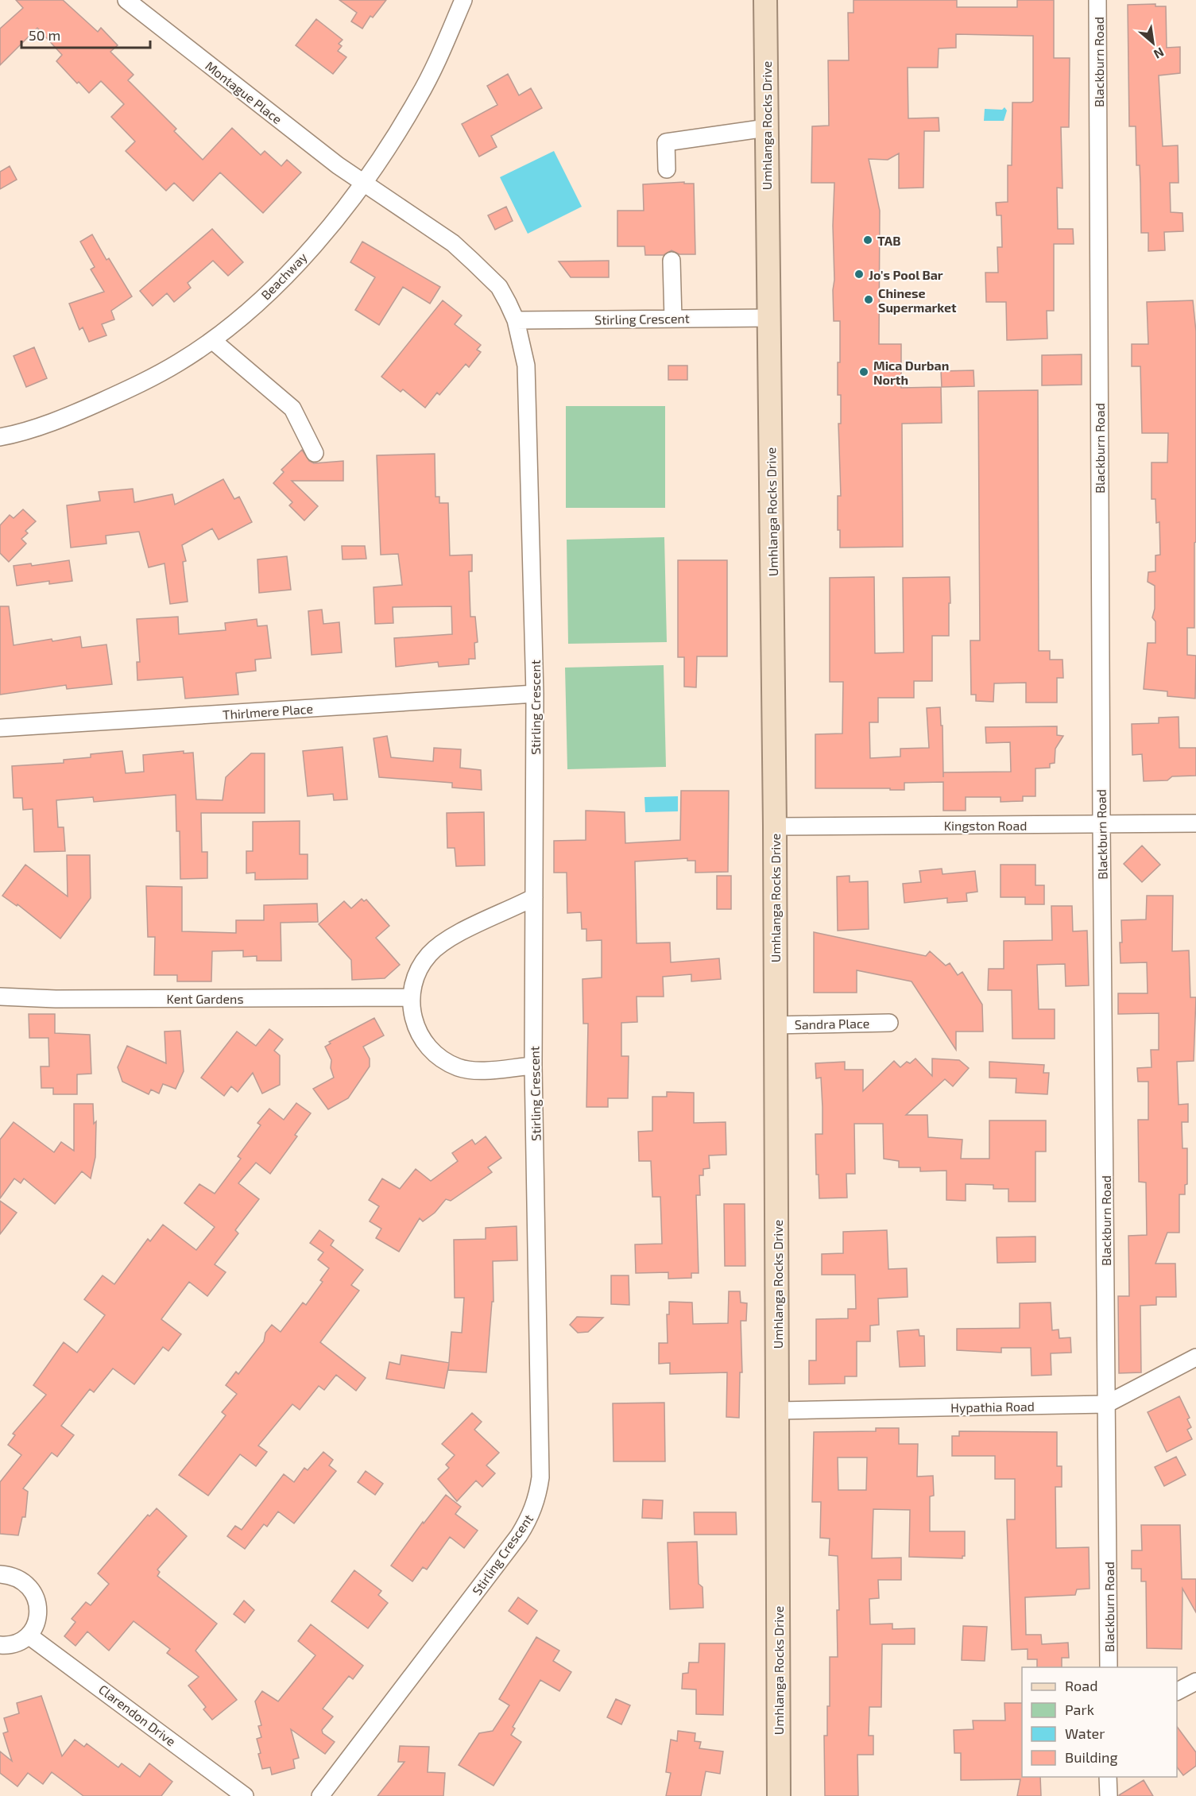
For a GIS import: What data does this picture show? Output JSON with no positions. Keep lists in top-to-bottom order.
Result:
{
  "streets": {
    "main road": ["Umhlanga Rocks Drive"],
    "street": [
      "Blackburn Road",
      "Montague Place",
      "Beachway",
      "Stirling Crescent",
      "Thirlmere Place",
      "Kingston Road",
      "Kent Gardens",
      "Sandra Place",
      "Hypathia Road",
      "Clarendon Drive"
    ]
  },
  "crossings": [
    ["Blackburn Road", "Kingston Road"],
    ["Blackburn Road", "Hypathia Road"],
    ["Montague Place", "Beachway"],
    ["Montague Place", "Stirling Crescent"],
    ["Umhlanga Rocks Drive", "Stirling Crescent"],
    ["Umhlanga Rocks Drive", "Kingston Road"],
    ["Umhlanga Rocks Drive", "Sandra Place"],
    ["Umhlanga Rocks Drive", "Hypathia Road"],
    ["Beachway", "Stirling Crescent"],
    ["Stirling Crescent", "Thirlmere Place"]
  ],
  "places": [
    "TAB",
    "Jo's Pool Bar",
    "Chinese Supermarket",
    "Mica Durban North"
  ],
  "legend": [
    "Road",
    "Park",
    "Water",
    "Building"
  ],
  "scale_bar": "50 m",
  "north": "bottom right"
}
